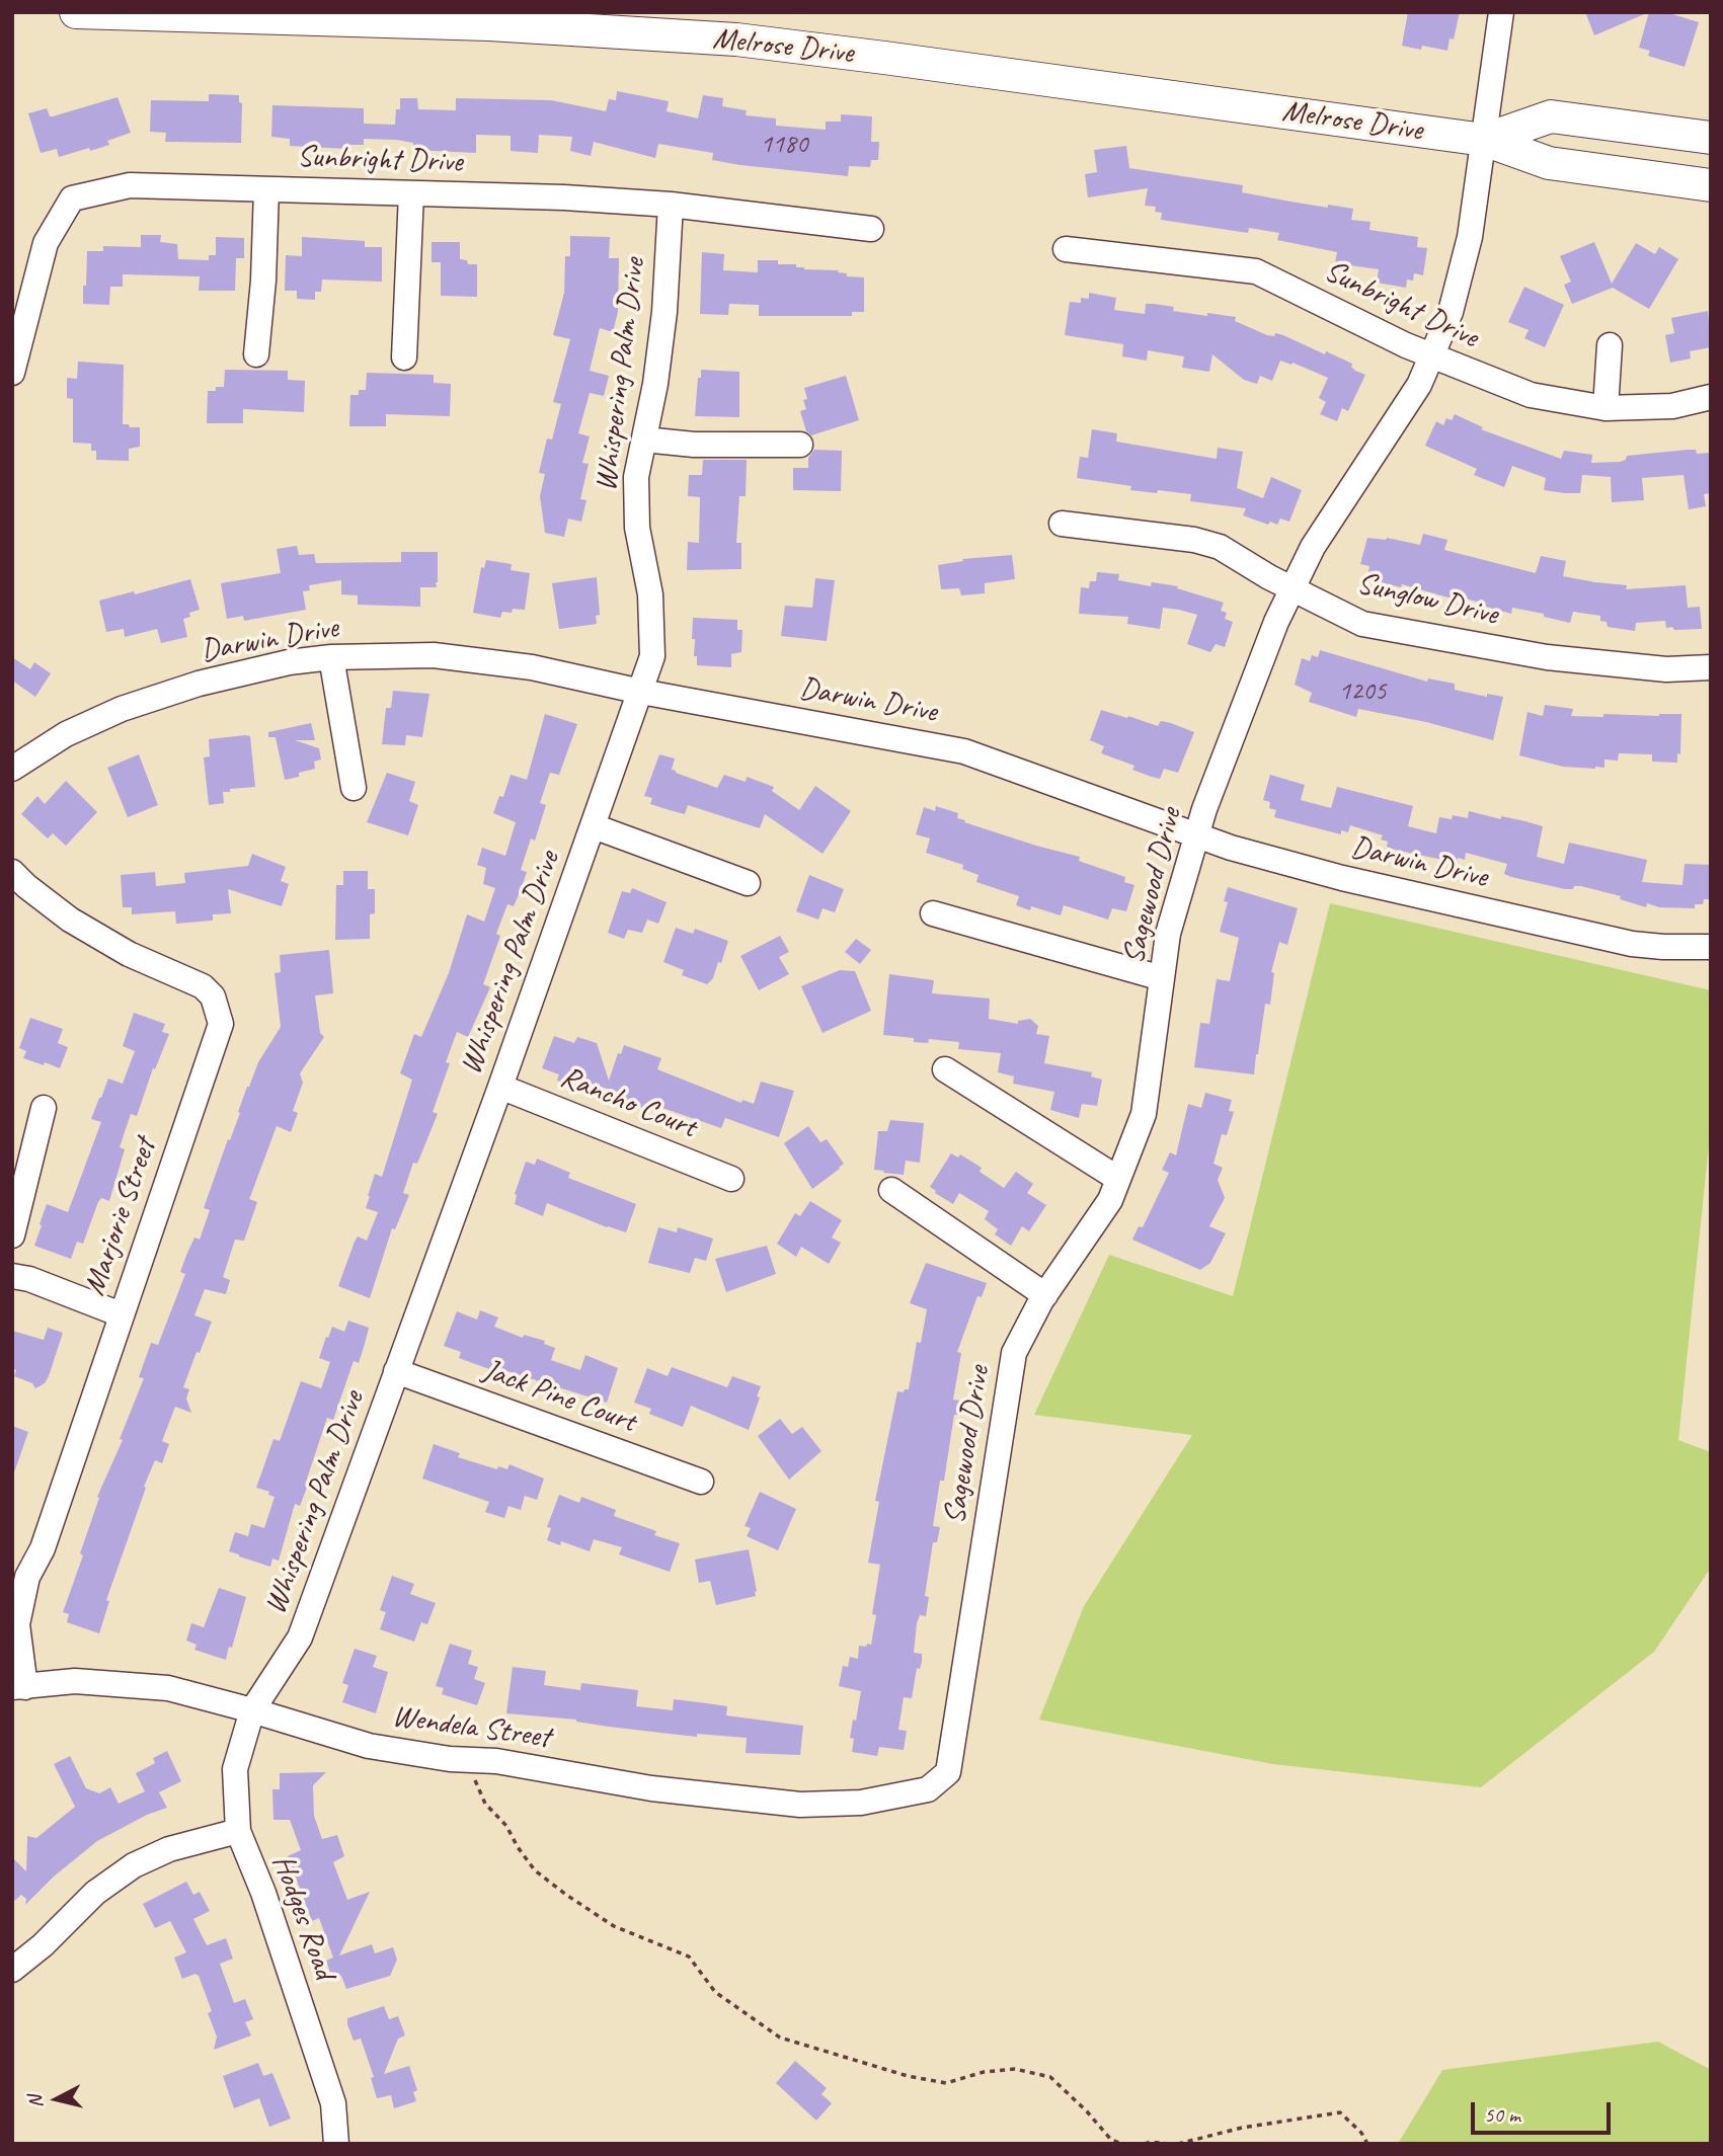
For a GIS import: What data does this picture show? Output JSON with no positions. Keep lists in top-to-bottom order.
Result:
{
  "streets": {
    "main road": ["Melrose Drive"],
    "street": [
      "Sunbright Drive",
      "Whispering Palm Drive",
      "Sunglow Drive",
      "Darwin Drive",
      "Sagewood Drive",
      "Rancho Court",
      "Marjorie Street",
      "Jack Pine Court",
      "Wendela Street",
      "Hodges Road"
    ]
  },
  "crossings": [
    ["Melrose Drive", "Sagewood Drive"],
    ["Sunbright Drive", "Whispering Palm Drive"],
    ["Sunbright Drive", "Sagewood Drive"],
    ["Whispering Palm Drive", "Darwin Drive"],
    ["Whispering Palm Drive", "Rancho Court"],
    ["Whispering Palm Drive", "Jack Pine Court"],
    ["Whispering Palm Drive", "Wendela Street"],
    ["Whispering Palm Drive", "Hodges Road"],
    ["Sunglow Drive", "Sagewood Drive"],
    ["Darwin Drive", "Sagewood Drive"],
    ["Sagewood Drive", "Wendela Street"],
    ["Marjorie Street", "Wendela Street"],
    ["Wendela Street", "Hodges Road"]
  ],
  "house_numbers": ["1180", "1205"],
  "scale_bar": "50 m",
  "north": "left"
}
